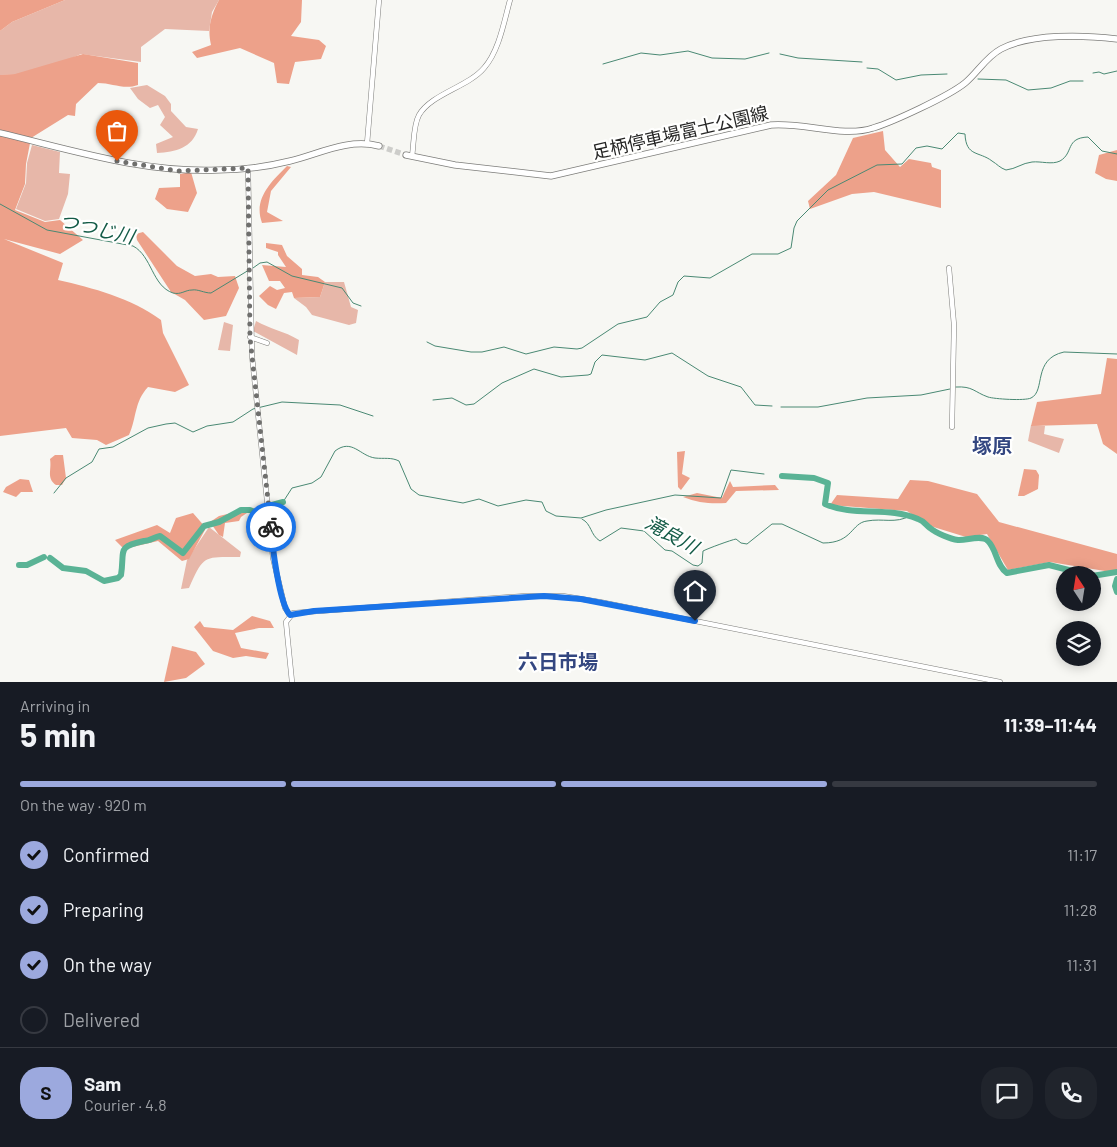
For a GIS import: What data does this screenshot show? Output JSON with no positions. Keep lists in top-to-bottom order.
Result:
{
  "streets": {
    "main road": ["足柄停車場富士公園線"]
  },
  "districts": ["塚原", "六日市場"],
  "water": ["つつじ川", "滝良川"],
  "north": "top",
  "page": {
    "heading": ["5 min", "Arriving in", "11:39–11:44"],
    "panel": ["Sam", "Courier · 4.8"],
    "bar": "On the way · 920 m",
    "list": [
      ["Confirmed", "11:17"],
      ["Preparing", "11:28"],
      ["On the way", "11:31"],
      "Delivered"
    ],
    "round": "S"
  }
}
